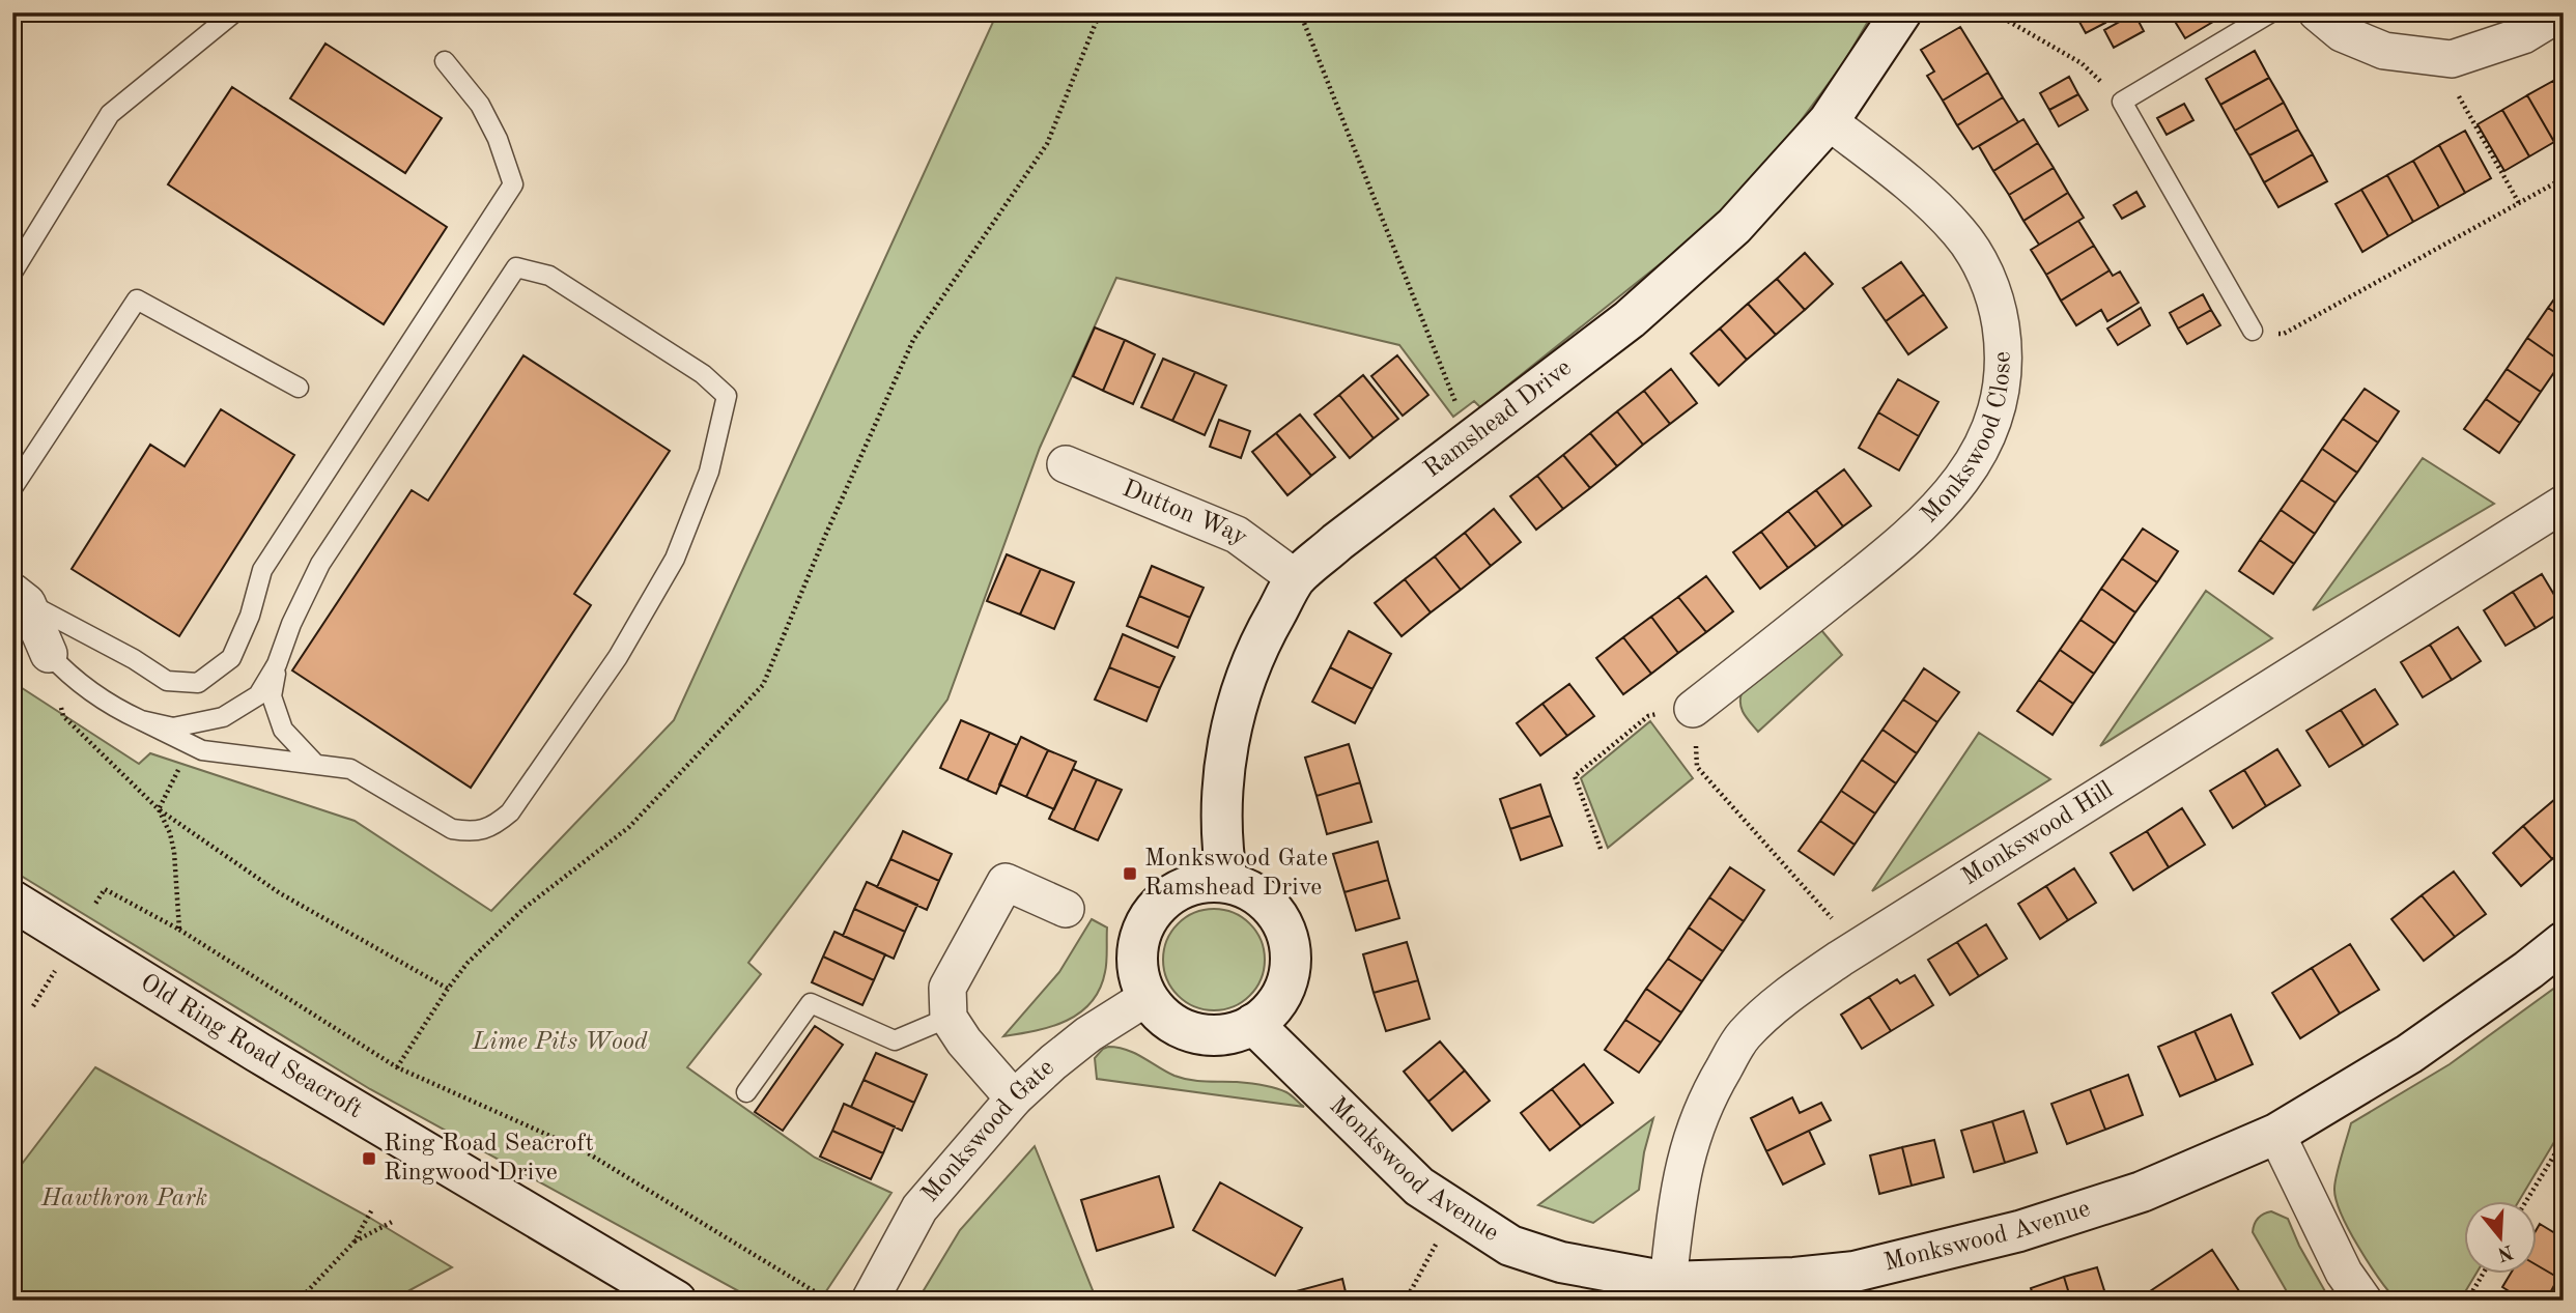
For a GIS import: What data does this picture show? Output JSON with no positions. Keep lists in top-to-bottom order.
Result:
{
  "streets": {
    "street": [
      "Ramshead Drive",
      "Monkswood Close",
      "Dutton Way",
      "Monkswood Hill",
      "Old Ring Road Seacroft",
      "Monkswood Gate",
      "Monkswood Avenue"
    ]
  },
  "crossings": [
    ["Ramshead Drive", "Monkswood Close"],
    ["Ramshead Drive", "Dutton Way"],
    ["Ramshead Drive", "Monkswood Gate"],
    ["Ramshead Drive", "Monkswood Avenue"],
    ["Monkswood Hill", "Monkswood Avenue"],
    ["Monkswood Gate", "Monkswood Avenue"]
  ],
  "parks": ["Lime Pits Wood", "Hawthron Park"],
  "places": {
    "transit": ["Monkswood Gate Ramshead Drive", "Ring Road Seacroft Ringwood Drive"]
  },
  "north": "bottom"
}
